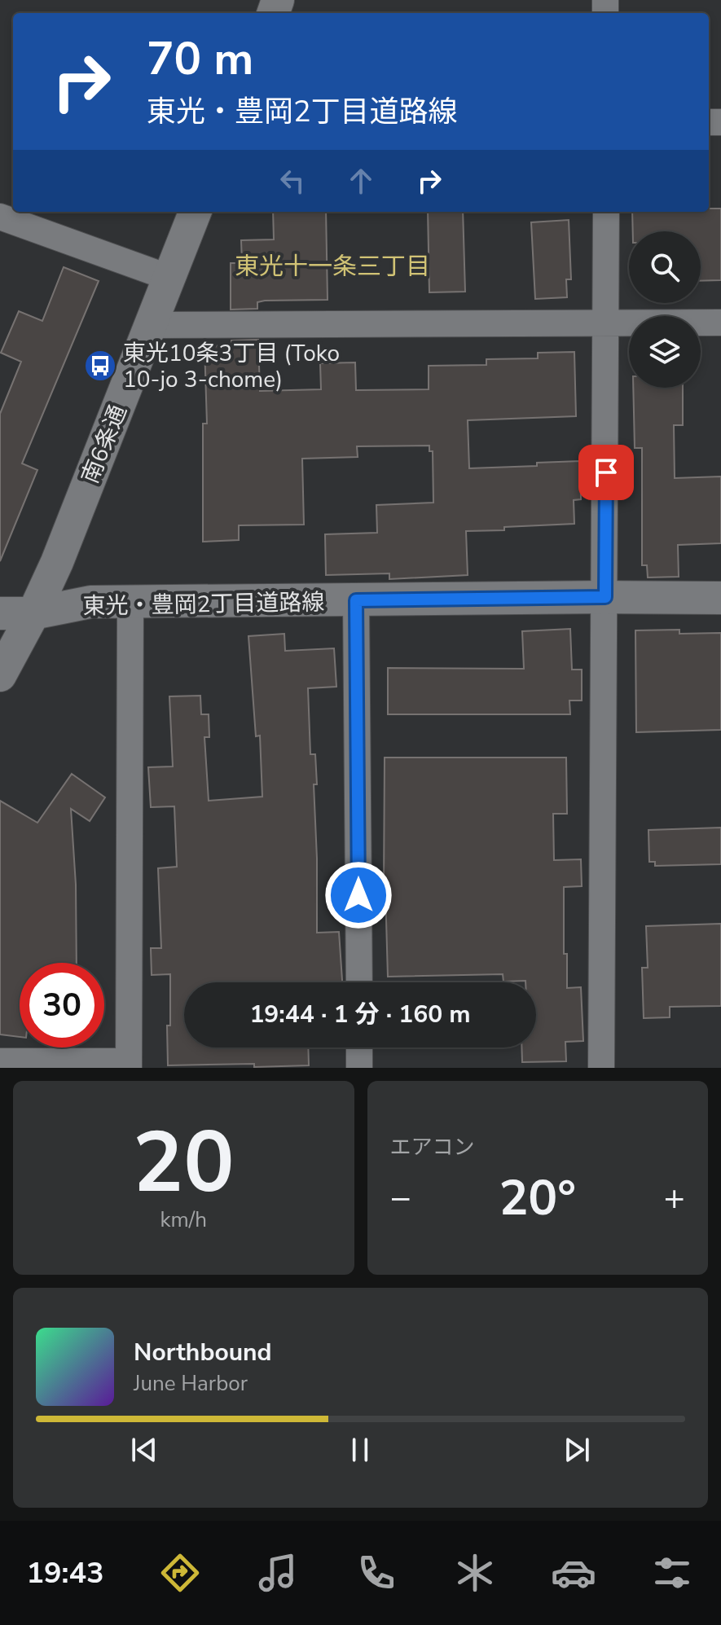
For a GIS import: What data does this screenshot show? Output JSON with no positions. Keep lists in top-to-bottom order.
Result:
{
  "streets": {
    "street": ["南6条通", "東光・豊岡2丁目道路線"]
  },
  "crossings": [
    ["南6条通", "東光・豊岡2丁目道路線"]
  ],
  "districts": ["東光十一条三丁目"],
  "places": {
    "bus stop": ["東光10条3丁目 (Toko 10-jo 3-chome)"]
  },
  "page": {
    "turn": ["70 m", "東光・豊岡2丁目道路線"],
    "limit": "30",
    "trip": "19:44 · 1 分 · 160 m",
    "tile": [
      ["20", "km/h"],
      "エアコン"
    ],
    "heat": ["−", "20°", "+"],
    "song": ["Northbound", "June Harbor"],
    "tabs": "19:43"
  }
}
